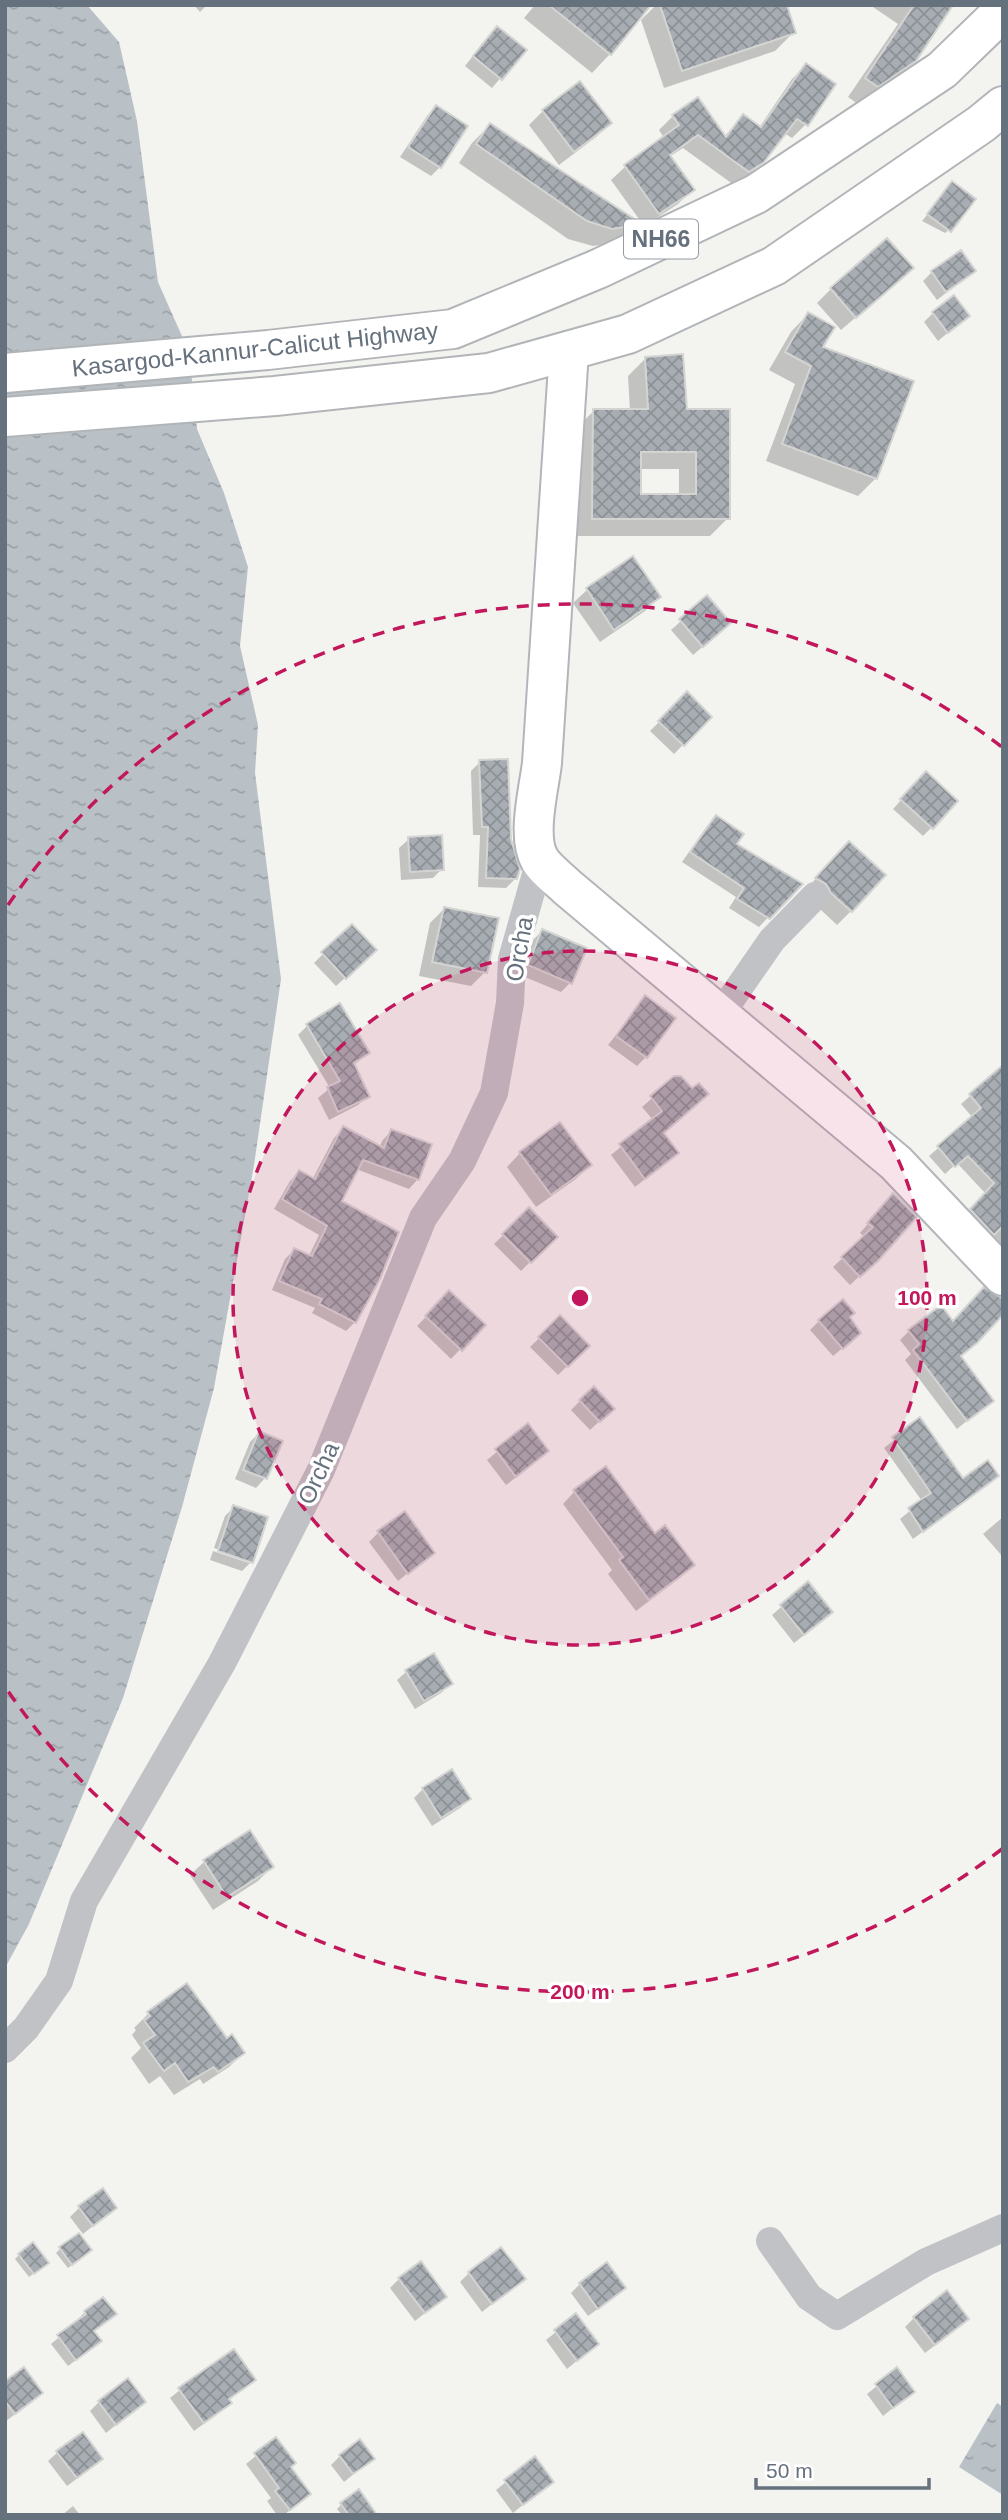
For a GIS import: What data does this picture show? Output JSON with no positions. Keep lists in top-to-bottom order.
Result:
{
  "streets": {
    "main road": ["NH66", "Kasargod-Kannur-Calicut Highway"],
    "street": ["Orcha"]
  },
  "scale_bar": "50 m",
  "rings": ["100 m", "200 m"]
}
